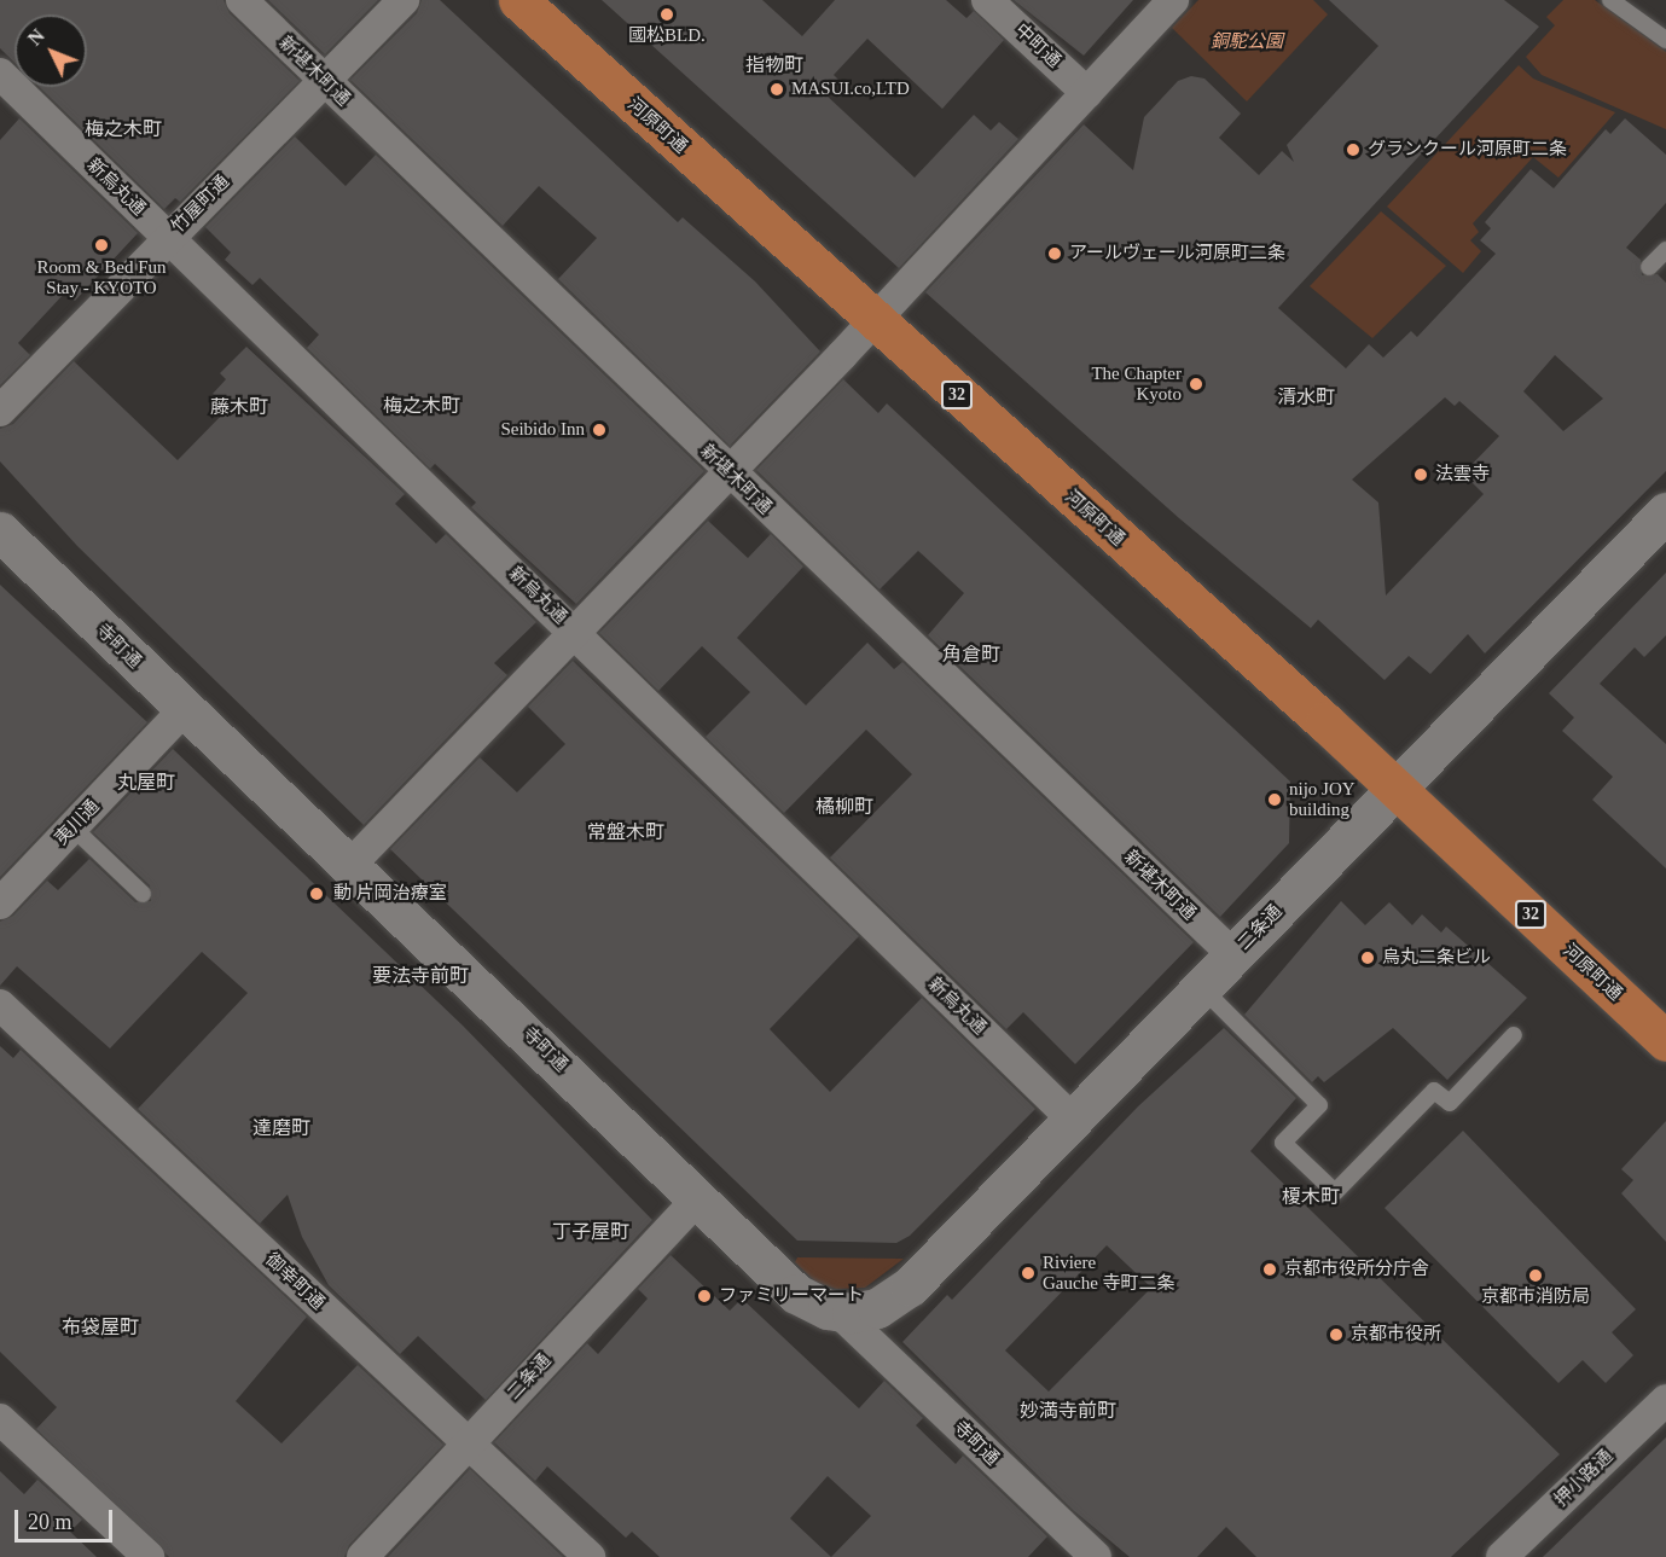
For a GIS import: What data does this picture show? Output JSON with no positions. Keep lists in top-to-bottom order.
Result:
{
  "streets": {
    "main road": ["河原町通", "32"],
    "street": [
      "中町通",
      "新堪木町通",
      "新烏丸通",
      "竹屋町通",
      "寺町通",
      "夷川通",
      "二条通",
      "御幸町通",
      "押小路通"
    ]
  },
  "crossings": [
    ["新堪木町通", "竹屋町通"],
    ["新堪木町通", "二条通"],
    ["河原町通", "二条通"],
    ["新烏丸通", "竹屋町通"],
    ["新烏丸通", "二条通"],
    ["寺町通", "夷川通"],
    ["寺町通", "二条通"],
    ["二条通", "御幸町通"]
  ],
  "districts": [
    "指物町",
    "梅之木町",
    "清水町",
    "梅之木町",
    "藤木町",
    "角倉町",
    "丸屋町",
    "橘柳町",
    "常盤木町",
    "要法寺前町",
    "達磨町",
    "榎木町",
    "丁子屋町",
    "布袋屋町",
    "妙満寺前町"
  ],
  "parks": ["銅駝公園"],
  "places": [
    "國松BLD.",
    "MASUI.co,LTD",
    "グランクール河原町二条",
    "Room & Bed Fun Stay - KYOTO",
    "アールヴェール河原町二条",
    "The Chapter Kyoto",
    "Seibido Inn",
    "法雲寺",
    "nijo JOY building",
    "動 片岡治療室",
    "烏丸二条ビル",
    "京都市役所分庁舎",
    "Riviere Gauche 寺町二条",
    "京都市消防局",
    "ファミリーマート",
    "京都市役所"
  ],
  "scale_bar": "20 m",
  "north": "top left"
}
